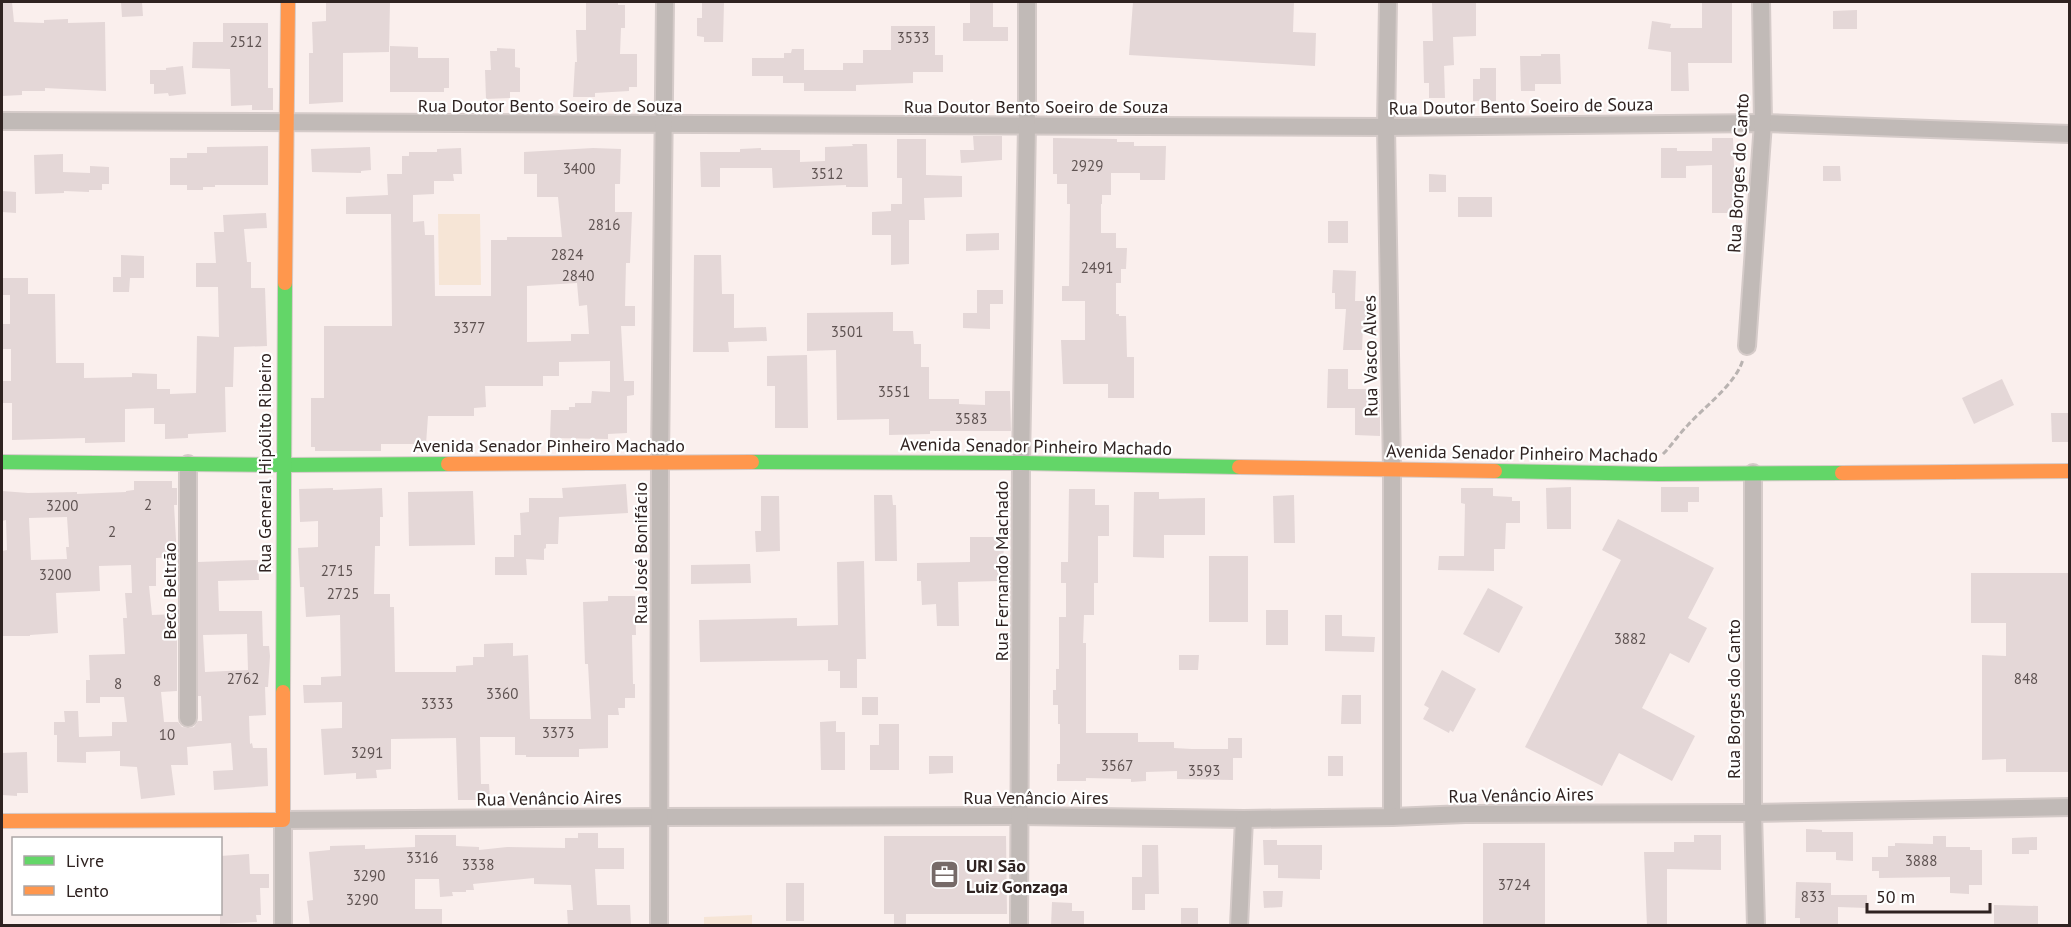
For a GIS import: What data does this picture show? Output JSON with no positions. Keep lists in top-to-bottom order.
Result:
{
  "streets": {
    "main road": ["Avenida Senador Pinheiro Machado", "Rua General Hipólito Ribeiro", "Rua Venâncio Aires"],
    "street": [
      "Rua Doutor Bento Soeiro de Souza",
      "Rua Borges do Canto",
      "Rua Vasco Alves",
      "Rua José Bonifácio",
      "Rua Fernando Machado",
      "Beco Beltrão"
    ]
  },
  "crossings": [
    ["Rua Doutor Bento Soeiro de Souza", "Rua Borges do Canto"],
    ["Rua Doutor Bento Soeiro de Souza", "Rua Vasco Alves"],
    ["Rua Doutor Bento Soeiro de Souza", "Rua General Hipólito Ribeiro"],
    ["Rua Doutor Bento Soeiro de Souza", "Rua José Bonifácio"],
    ["Rua Doutor Bento Soeiro de Souza", "Rua Fernando Machado"],
    ["Rua Borges do Canto", "Avenida Senador Pinheiro Machado"],
    ["Rua Borges do Canto", "Rua Venâncio Aires"],
    ["Rua Vasco Alves", "Avenida Senador Pinheiro Machado"],
    ["Rua Vasco Alves", "Rua Venâncio Aires"],
    ["Avenida Senador Pinheiro Machado", "Rua General Hipólito Ribeiro"],
    ["Avenida Senador Pinheiro Machado", "Rua José Bonifácio"],
    ["Avenida Senador Pinheiro Machado", "Rua Fernando Machado"],
    ["Avenida Senador Pinheiro Machado", "Beco Beltrão"],
    ["Rua General Hipólito Ribeiro", "Rua Venâncio Aires"],
    ["Rua José Bonifácio", "Rua Venâncio Aires"],
    ["Rua Fernando Machado", "Rua Venâncio Aires"]
  ],
  "places": {
    "office": ["URI São Luiz Gonzaga"]
  },
  "house_numbers": [
    "3533",
    "2512",
    "2929",
    "3400",
    "3512",
    "2816",
    "2824",
    "2491",
    "2840",
    "3377",
    "3501",
    "3551",
    "3583",
    "2",
    "3200",
    "2",
    "2715",
    "3200",
    "2725",
    "3882",
    "2762",
    "848",
    "8",
    "8",
    "3360",
    "3333",
    "3373",
    "10",
    "3291",
    "3567",
    "3593",
    "3316",
    "3888",
    "3338",
    "3290",
    "3724",
    "833",
    "3290"
  ],
  "legend": ["Livre", "Lento"],
  "scale_bar": "50 m"
}
